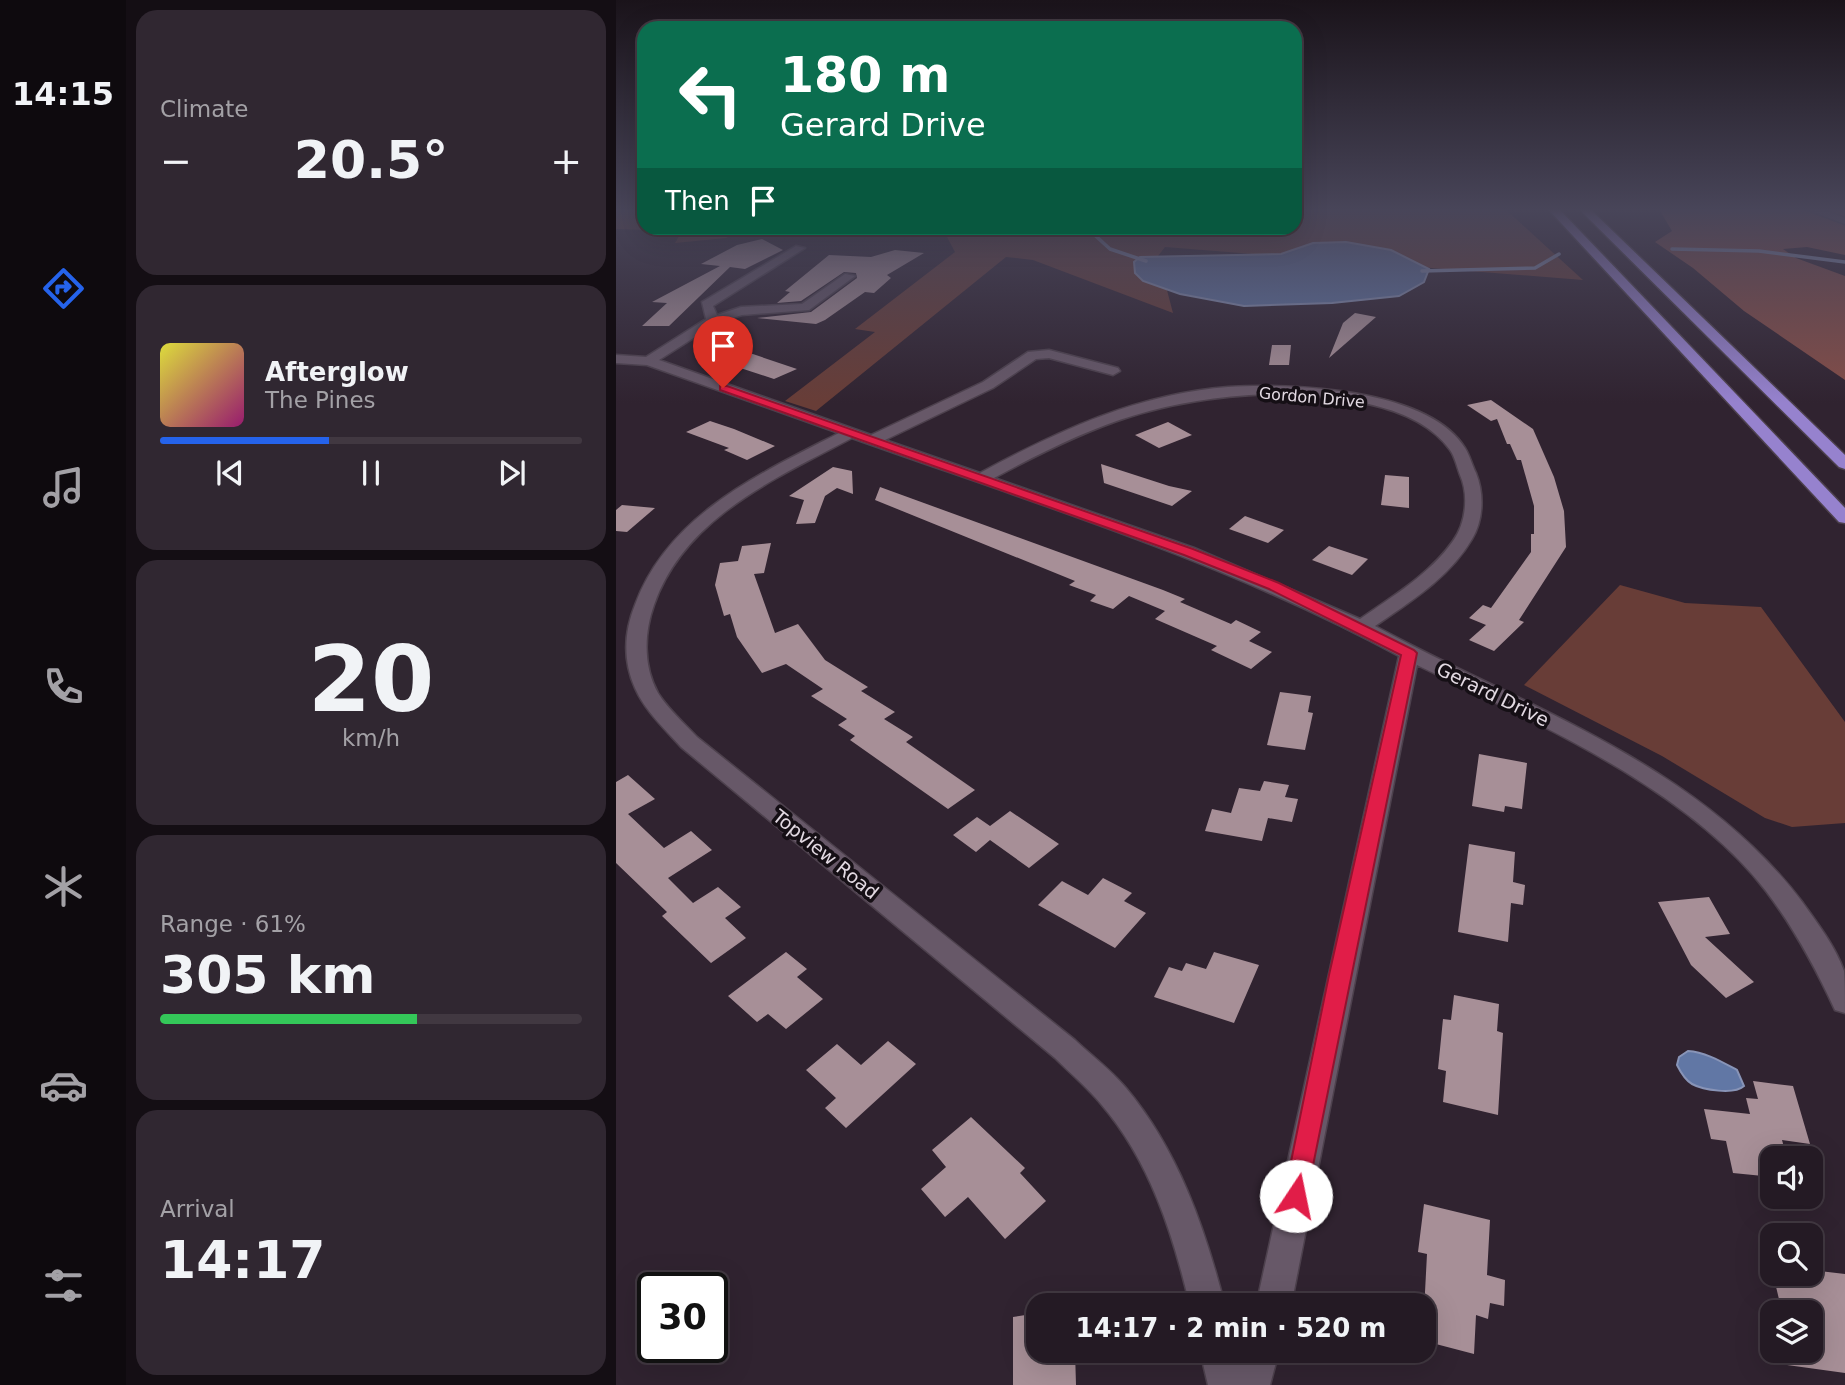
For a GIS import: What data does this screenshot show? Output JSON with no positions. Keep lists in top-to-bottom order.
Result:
{
  "streets": {
    "street": ["Gordon Drive", "Gerard Drive", "Topview Road"]
  },
  "crossings": [
    ["Gordon Drive", "Gerard Drive"],
    ["Gerard Drive", "Topview Road"]
  ],
  "page": {
    "tabs": "14:15",
    "tile": [
      "Climate",
      ["20", "km/h"],
      ["Range · 61%", "305 km"],
      ["Arrival", "14:17"]
    ],
    "turn": ["180 m", "Gerard Drive"],
    "heat": ["−", "20.5°", "+"],
    "then": "Then",
    "song": ["Afterglow", "The Pines"],
    "limit": "30",
    "trip": "14:17 · 2 min · 520 m"
  }
}
